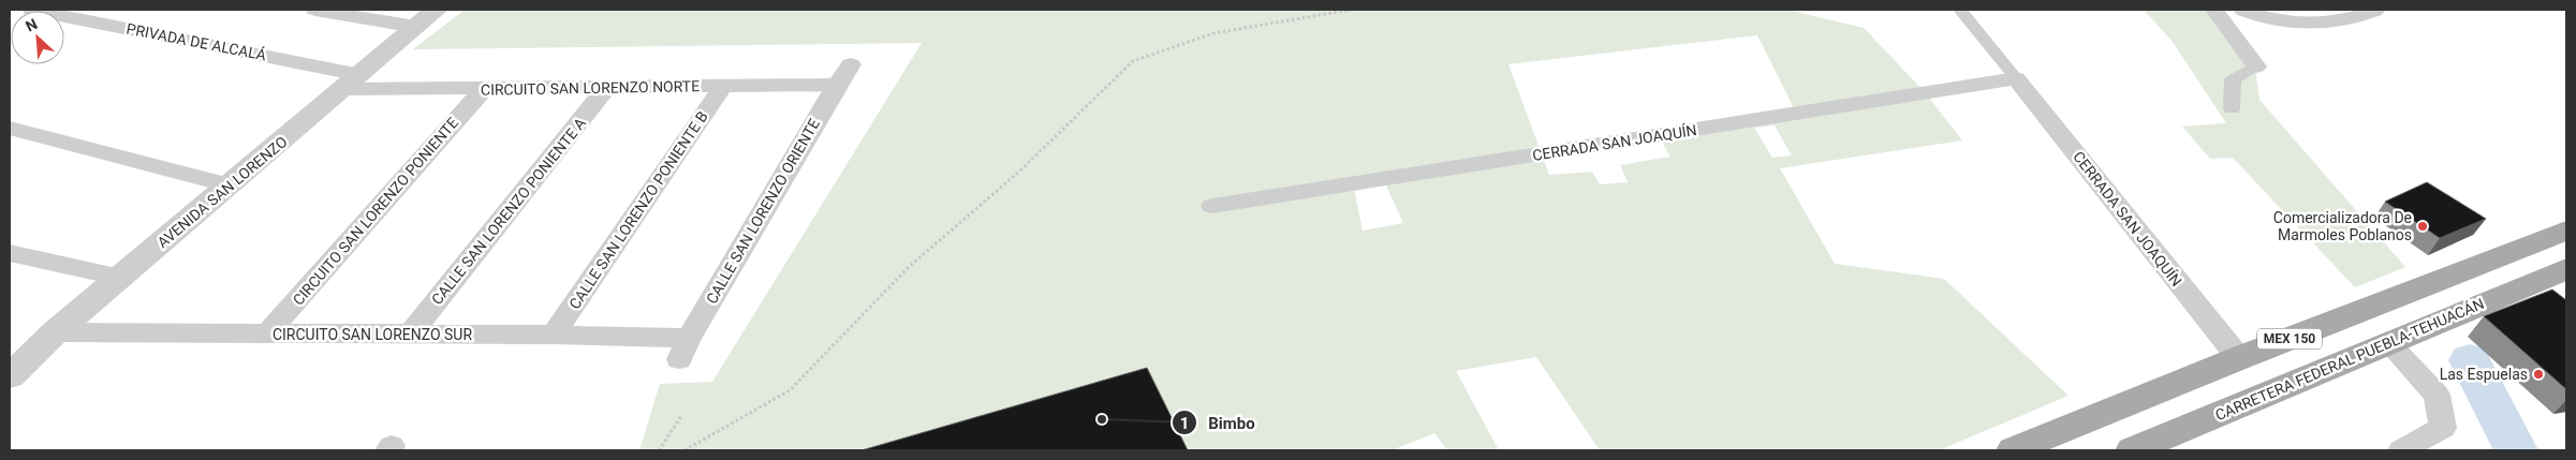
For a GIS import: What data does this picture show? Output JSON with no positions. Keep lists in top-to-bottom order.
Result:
{
  "streets": {
    "main road": ["MEX 150", "CARRETERA FEDERAL PUEBLA-TEHUACÁN"],
    "street": [
      "PRIVADA DE ALCALÁ",
      "CIRCUITO SAN LORENZO NORTE",
      "CERRADA SAN JOAQUÍN",
      "AVENIDA SAN LORENZO",
      "CALLE SAN LORENZO PONIENTE B",
      "CIRCUITO SAN LORENZO PONIENTE",
      "CALLE SAN LORENZO PONIENTE A",
      "CALLE SAN LORENZO ORIENTE",
      "CIRCUITO SAN LORENZO SUR"
    ]
  },
  "crossings": [
    ["PRIVADA DE ALCALÁ", "CIRCUITO SAN LORENZO NORTE"],
    ["PRIVADA DE ALCALÁ", "AVENIDA SAN LORENZO"],
    ["CIRCUITO SAN LORENZO NORTE", "AVENIDA SAN LORENZO"],
    ["CIRCUITO SAN LORENZO NORTE", "CALLE SAN LORENZO PONIENTE B"],
    ["CIRCUITO SAN LORENZO NORTE", "CIRCUITO SAN LORENZO PONIENTE"],
    ["CIRCUITO SAN LORENZO NORTE", "CALLE SAN LORENZO PONIENTE A"],
    ["CIRCUITO SAN LORENZO NORTE", "CALLE SAN LORENZO ORIENTE"],
    ["CERRADA SAN JOAQUÍN", "MEX 150"],
    ["AVENIDA SAN LORENZO", "CIRCUITO SAN LORENZO SUR"],
    ["CALLE SAN LORENZO PONIENTE B", "CIRCUITO SAN LORENZO SUR"],
    ["CIRCUITO SAN LORENZO PONIENTE", "CIRCUITO SAN LORENZO SUR"],
    ["CALLE SAN LORENZO PONIENTE A", "CIRCUITO SAN LORENZO SUR"],
    ["CALLE SAN LORENZO ORIENTE", "CIRCUITO SAN LORENZO SUR"]
  ],
  "places": ["Comercializadora De Marmoles Poblanos", "Las Espuelas", "Bimbo"],
  "north": "top left"
}
